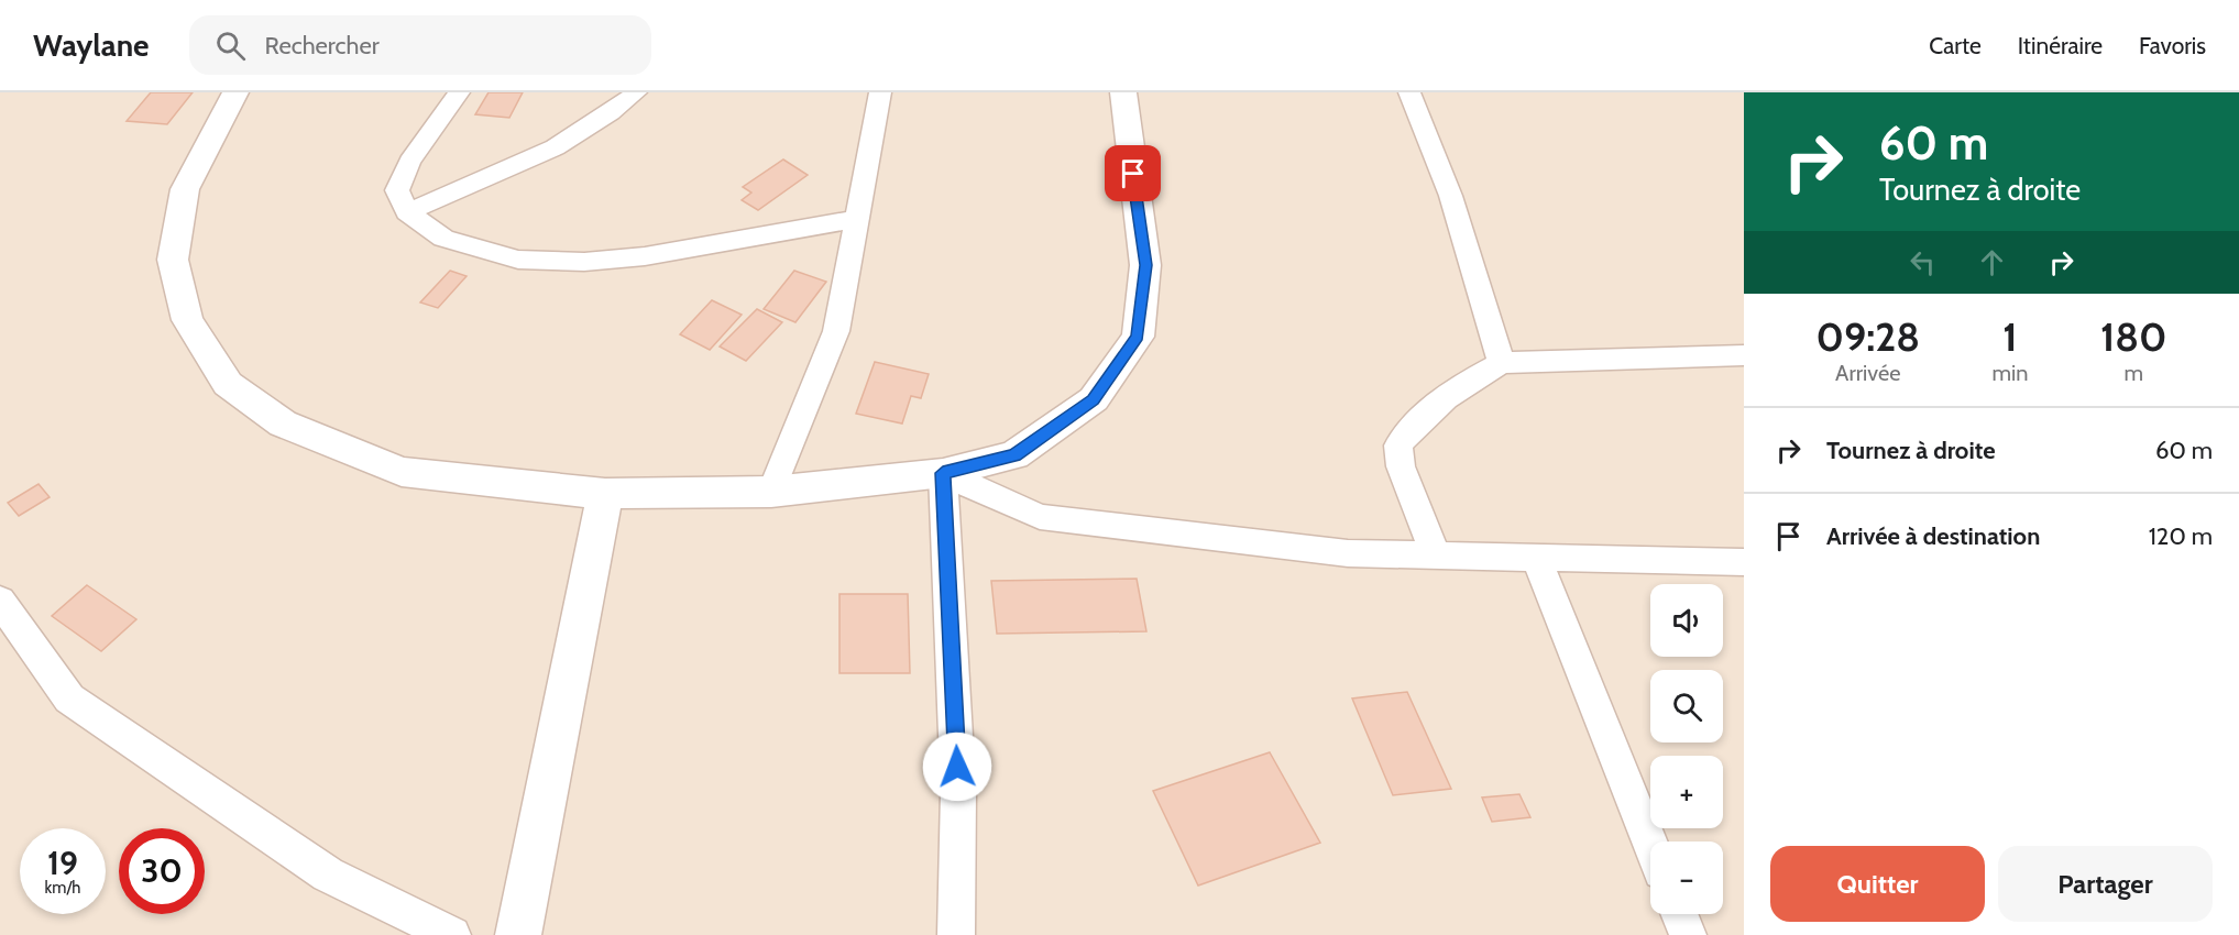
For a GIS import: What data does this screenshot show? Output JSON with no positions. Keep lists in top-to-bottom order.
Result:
{
  "page": {
    "header": "Waylane",
    "search": "Rechercher",
    "nav": ["Carte", "Itinéraire", "Favoris"],
    "turn": ["60 m", "Tournez à droite"],
    "eta": [
      "09:28",
      "Arrivée",
      "1",
      "min",
      "180",
      "m"
    ],
    "list": [
      {
        "name": "Tournez à droite",
        "value": "60 m"
      },
      {
        "name": "Arrivée à destination",
        "value": "120 m"
      }
    ],
    "map_buttons": ["+", "−"],
    "speed": "19 km/h",
    "limit": "30",
    "buttons": ["Quitter", "Partager"]
  }
}
